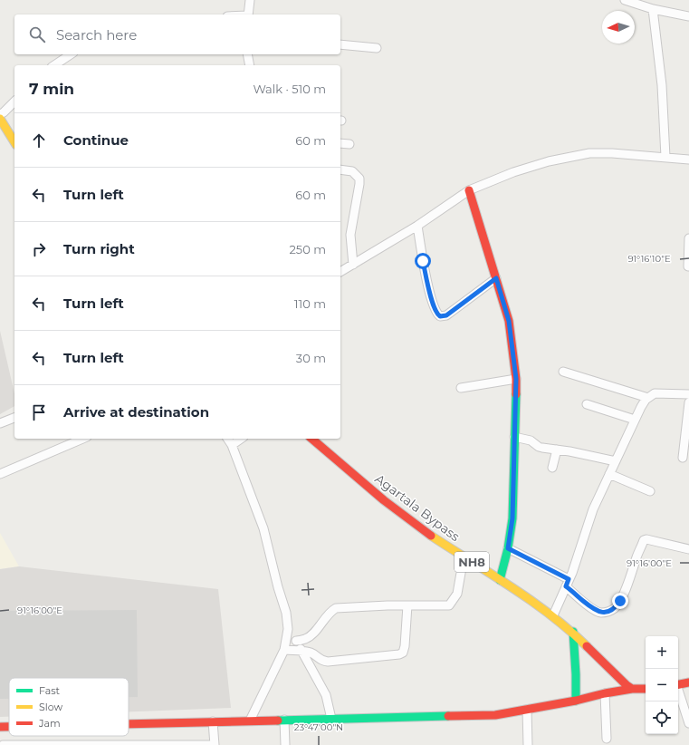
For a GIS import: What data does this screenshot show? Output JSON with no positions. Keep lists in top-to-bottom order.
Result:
{
  "streets": {
    "main road": ["Agartala Bypass", "NH8"]
  },
  "legend": ["Fast", "Slow", "Jam"],
  "north": "left",
  "page": {
    "search": "Search here",
    "heading": ["7 min", "Walk · 510 m"],
    "list": [
      ["Continue", "60 m"],
      ["Turn left", "60 m"],
      ["Turn right", "250 m"],
      ["Turn left", "110 m"],
      ["Turn left", "30 m"],
      "Arrive at destination"
    ],
    "map_buttons": ["+", "−"]
  },
  "coordinates": ["91°16'10\"E", "91°16'00\"E", "23°47'00\"N"]
}
